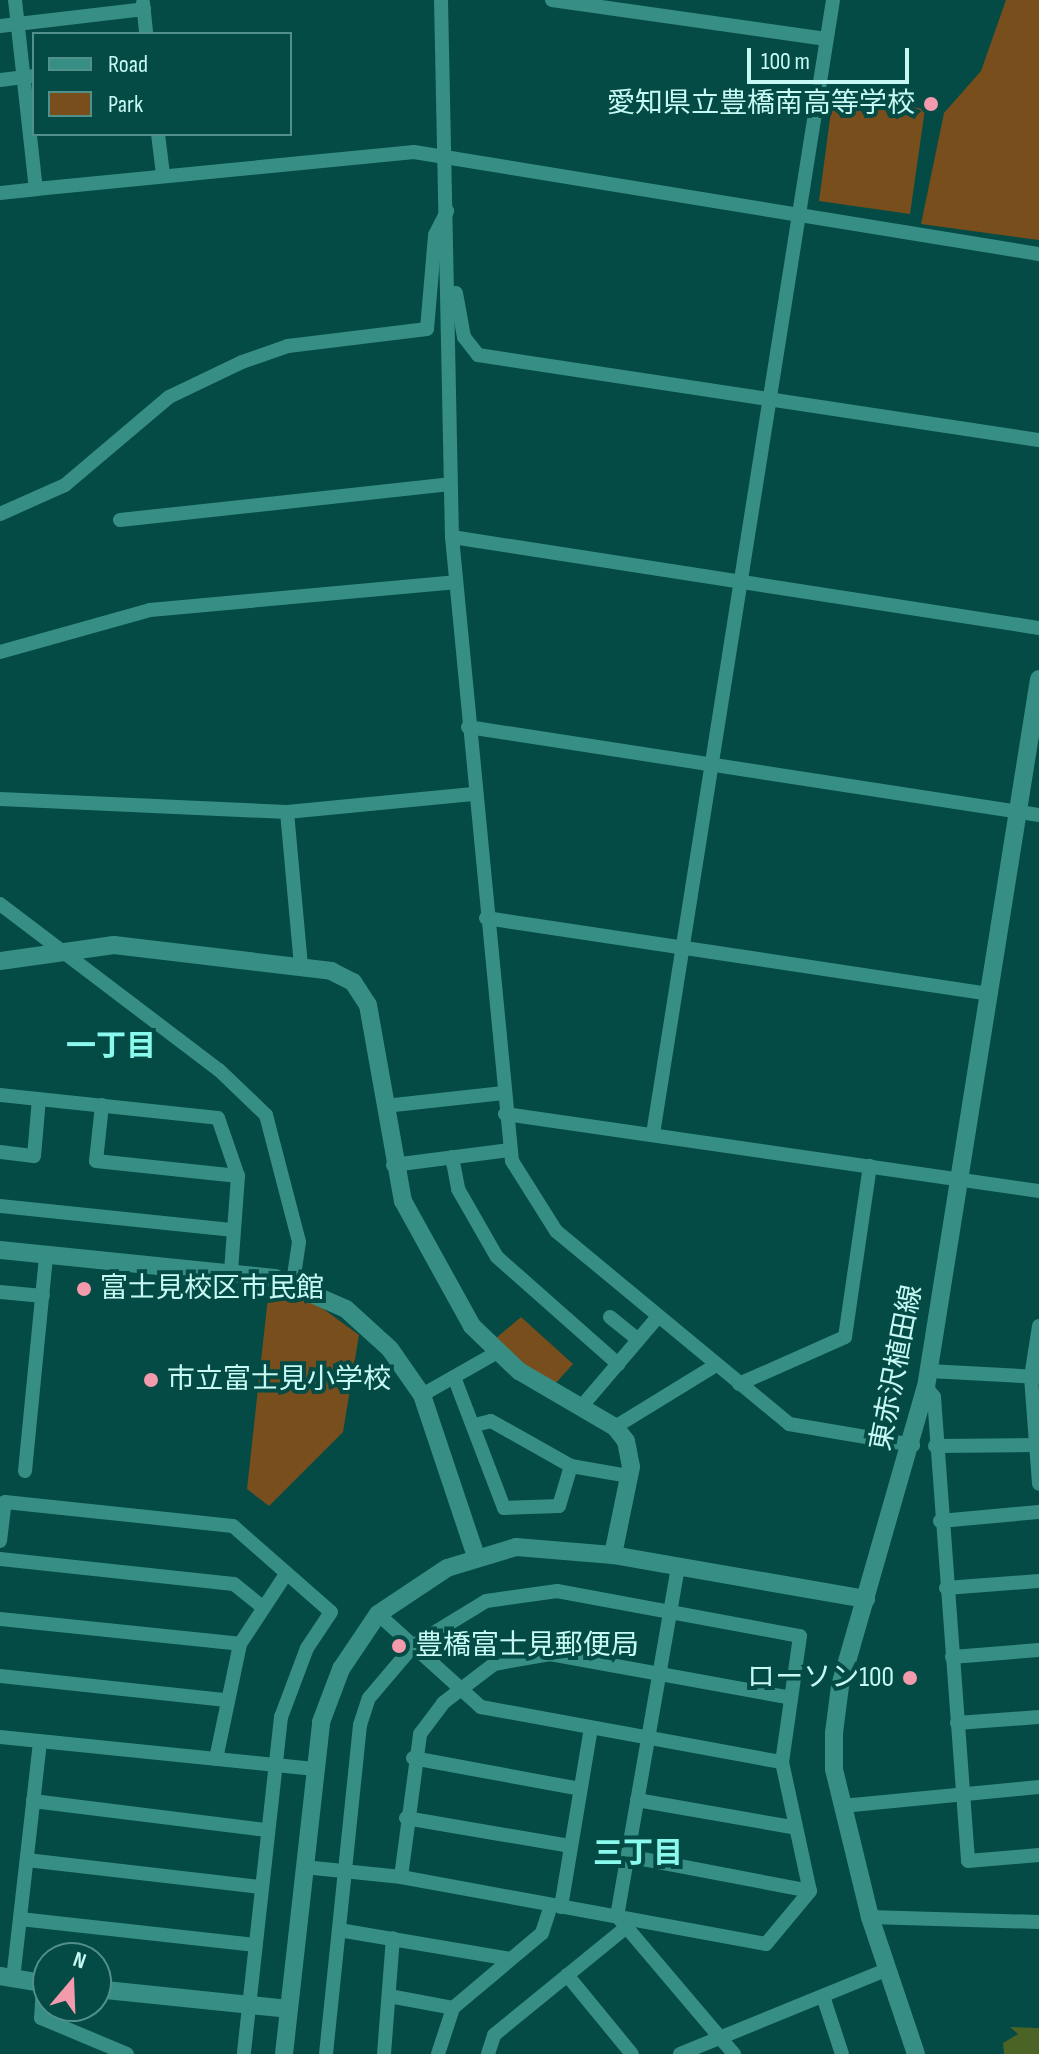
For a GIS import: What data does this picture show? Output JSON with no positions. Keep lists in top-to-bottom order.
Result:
{
  "streets": {
    "street": ["東赤沢植田線"]
  },
  "districts": ["一丁目", "三丁目"],
  "places": [
    "愛知県立豊橋南高等学校",
    "富士見校区市民館",
    "市立富士見小学校",
    "豊橋富士見郵便局",
    "ローソン100"
  ],
  "legend": ["Road", "Park"],
  "scale_bar": "100 m",
  "north": "top"
}
